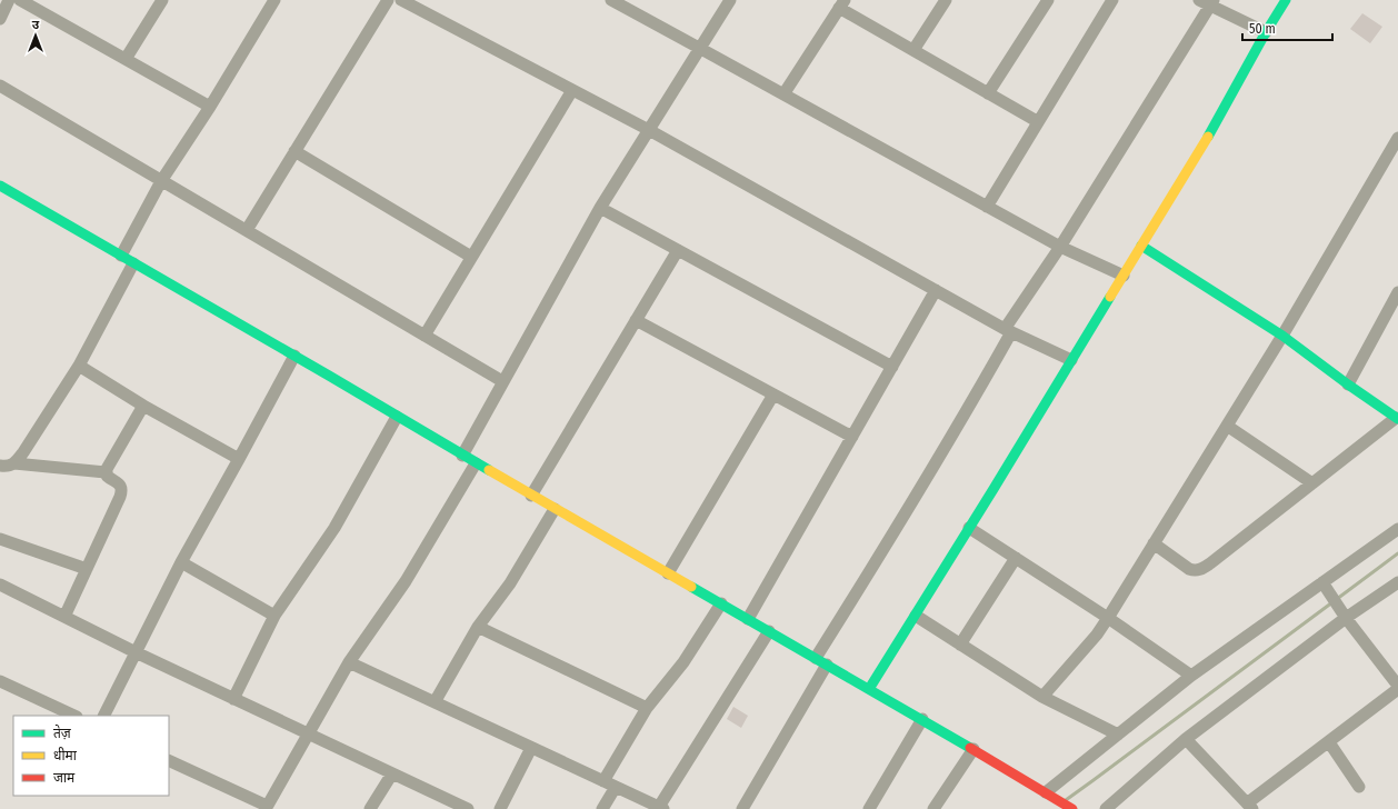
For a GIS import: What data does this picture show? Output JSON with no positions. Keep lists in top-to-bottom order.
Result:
{
  "legend": ["तेज़", "धीमा", "जाम"],
  "scale_bar": "50 m",
  "north": "top"
}
